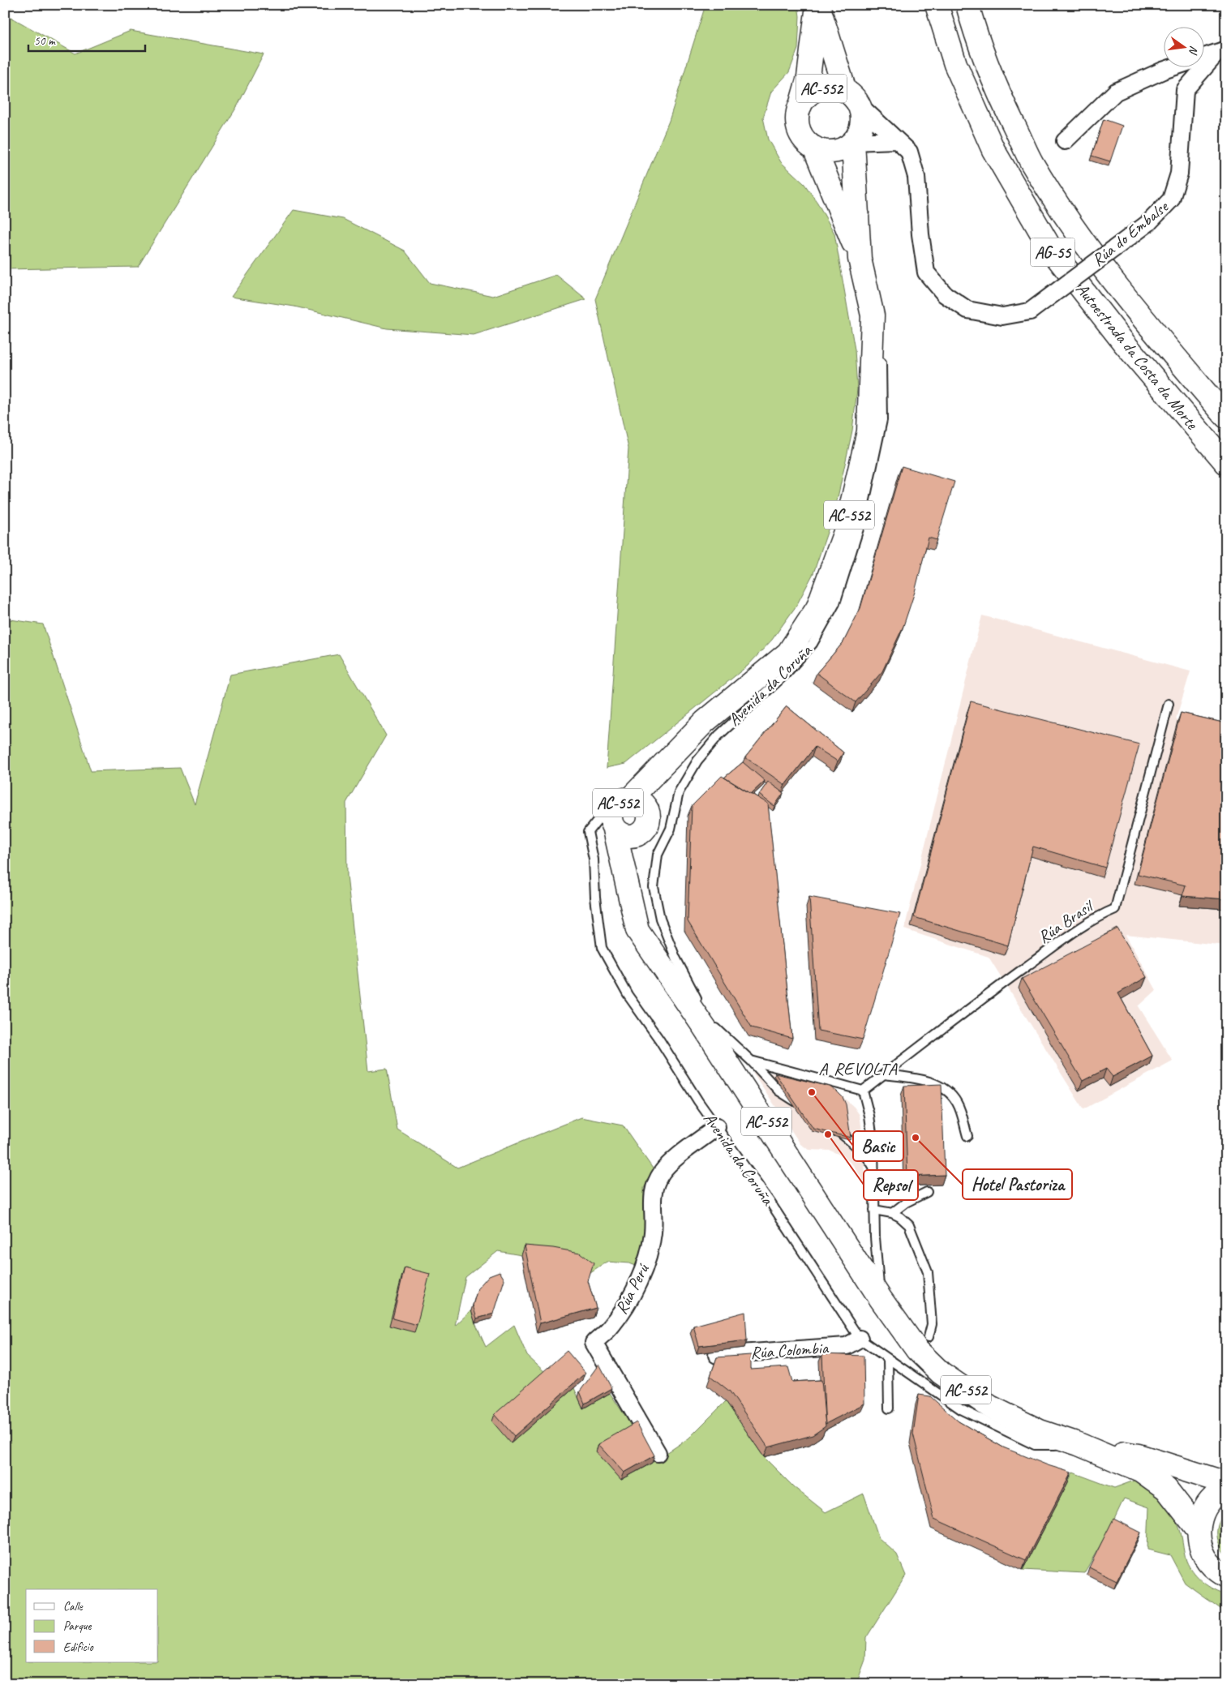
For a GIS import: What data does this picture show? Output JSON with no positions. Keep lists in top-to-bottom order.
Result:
{
  "streets": {
    "main road": [
      "AC-552",
      "AG-55",
      "Autoestrada da Costa da Morte",
      "Avenida da Coruña"
    ],
    "street": ["Rúa do Embalse", "Rúa Perú", "Rúa Colombia"],
    "lane": ["Rúa Brasil"]
  },
  "crossings": [
    ["AC-552", "Rúa do Embalse"],
    ["AC-552", "Avenida da Coruña"],
    ["Avenida da Coruña", "Rúa Perú"],
    ["Avenida da Coruña", "Rúa Colombia"]
  ],
  "districts": ["A REVOLTA"],
  "places": ["Basic", "Repsol", "Hotel Pastoriza"],
  "legend": ["Calle", "Parque", "Edificio"],
  "scale_bar": "50 m",
  "north": "right"
}
